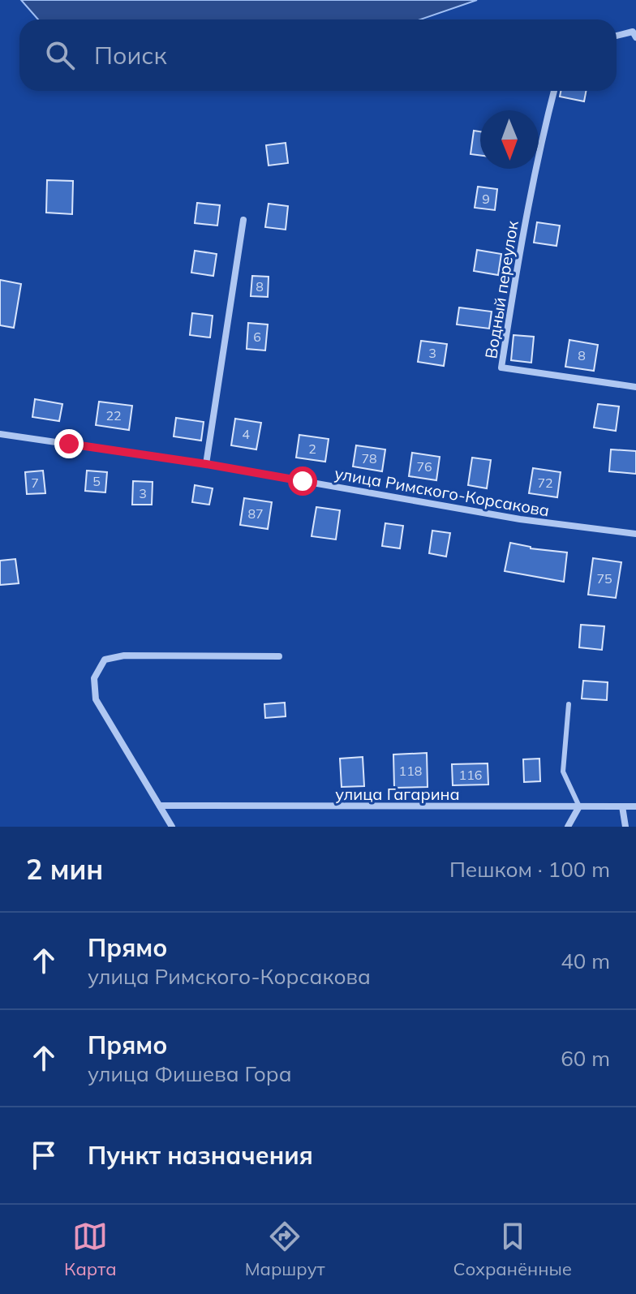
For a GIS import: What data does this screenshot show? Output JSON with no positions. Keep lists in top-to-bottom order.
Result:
{
  "streets": {
    "street": ["Водный переулок", "улица Римского-Корсакова", "улица Гагарина"]
  },
  "house_numbers": [
    "9",
    "8",
    "6",
    "3",
    "8",
    "22",
    "4",
    "2",
    "78",
    "76",
    "5",
    "7",
    "72",
    "3",
    "87",
    "75",
    "118",
    "116"
  ],
  "north": "bottom",
  "page": {
    "search": "Поиск",
    "heading": ["2 мин", "Пешком · 100 m"],
    "list": [
      ["Прямо", "улица Римского-Корсакова", "40 m"],
      ["Прямо", "улица Фишева Гора", "60 m"],
      "Пункт назначения"
    ],
    "nav": ["Карта", "Маршрут", "Сохранённые"]
  }
}
